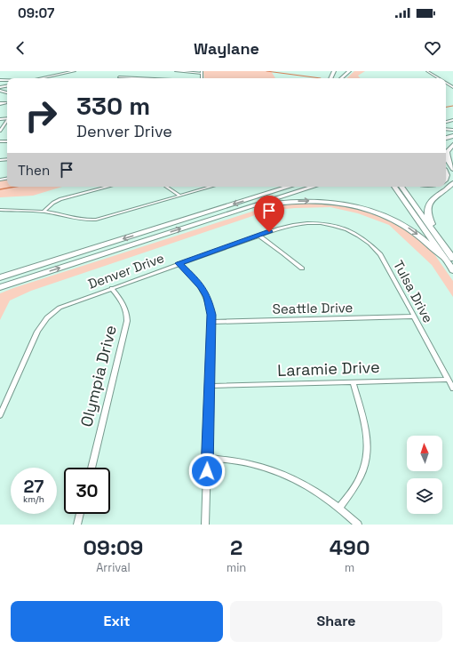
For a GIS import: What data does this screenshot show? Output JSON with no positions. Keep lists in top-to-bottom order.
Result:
{
  "streets": {
    "street": [
      "Denver Drive",
      "Tulsa Drive",
      "Seattle Drive",
      "Laramie Drive",
      "Olympia Drive"
    ]
  },
  "crossings": [
    ["Denver Drive", "Tulsa Drive"],
    ["Denver Drive", "Olympia Drive"],
    ["Tulsa Drive", "Seattle Drive"],
    ["Tulsa Drive", "Laramie Drive"]
  ],
  "north": "top",
  "page": {
    "status": "09:07",
    "header": "Waylane",
    "turn": ["330 m", "Denver Drive"],
    "then": "Then",
    "speed": "27 km/h",
    "limit": "30",
    "eta": [
      "09:09",
      "Arrival",
      "2",
      "min",
      "490",
      "m"
    ],
    "buttons": ["Exit", "Share"]
  }
}
